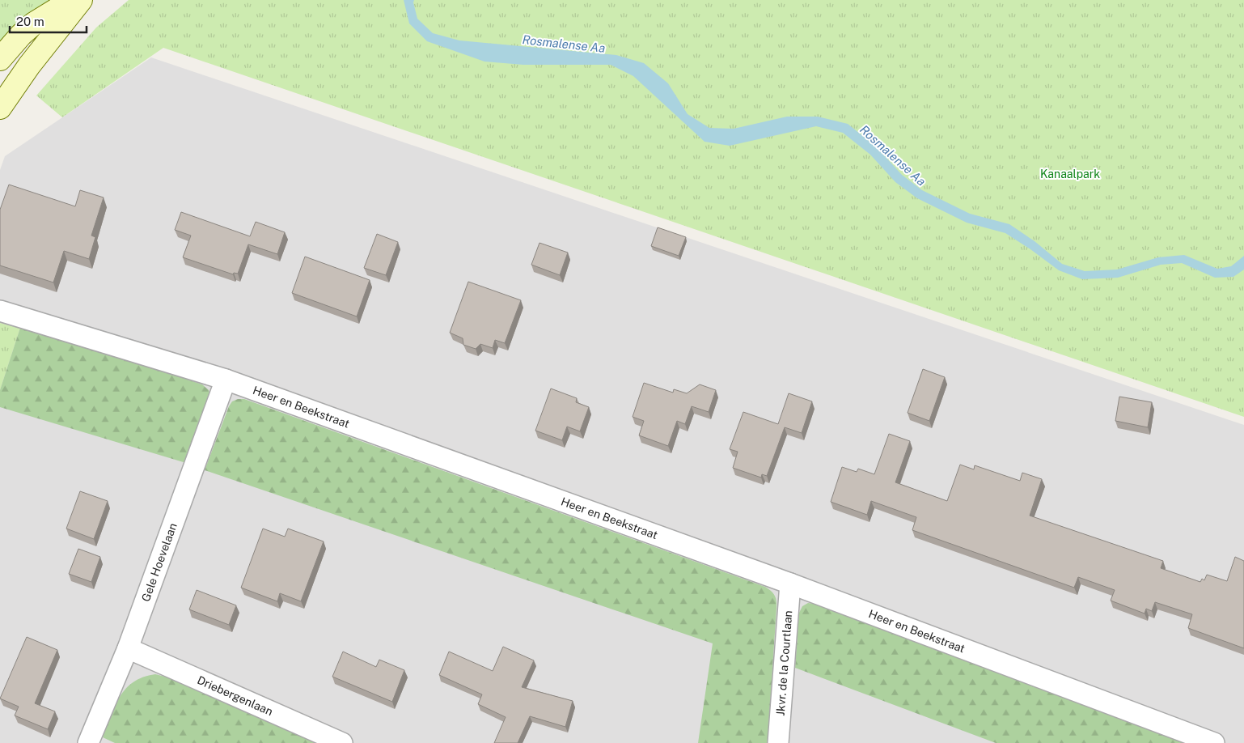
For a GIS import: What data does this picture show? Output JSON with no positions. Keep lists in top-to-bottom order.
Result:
{
  "streets": {
    "street": [
      "Heer en Beekstraat",
      "Gele Hoevelaan",
      "Jkvr. de la Courtlaan",
      "Driebergenlaan"
    ]
  },
  "crossings": [
    ["Heer en Beekstraat", "Gele Hoevelaan"],
    ["Heer en Beekstraat", "Jkvr. de la Courtlaan"],
    ["Gele Hoevelaan", "Driebergenlaan"]
  ],
  "water": ["Rosmalense Aa"],
  "parks": ["Kanaalpark"],
  "scale_bar": "20 m"
}
